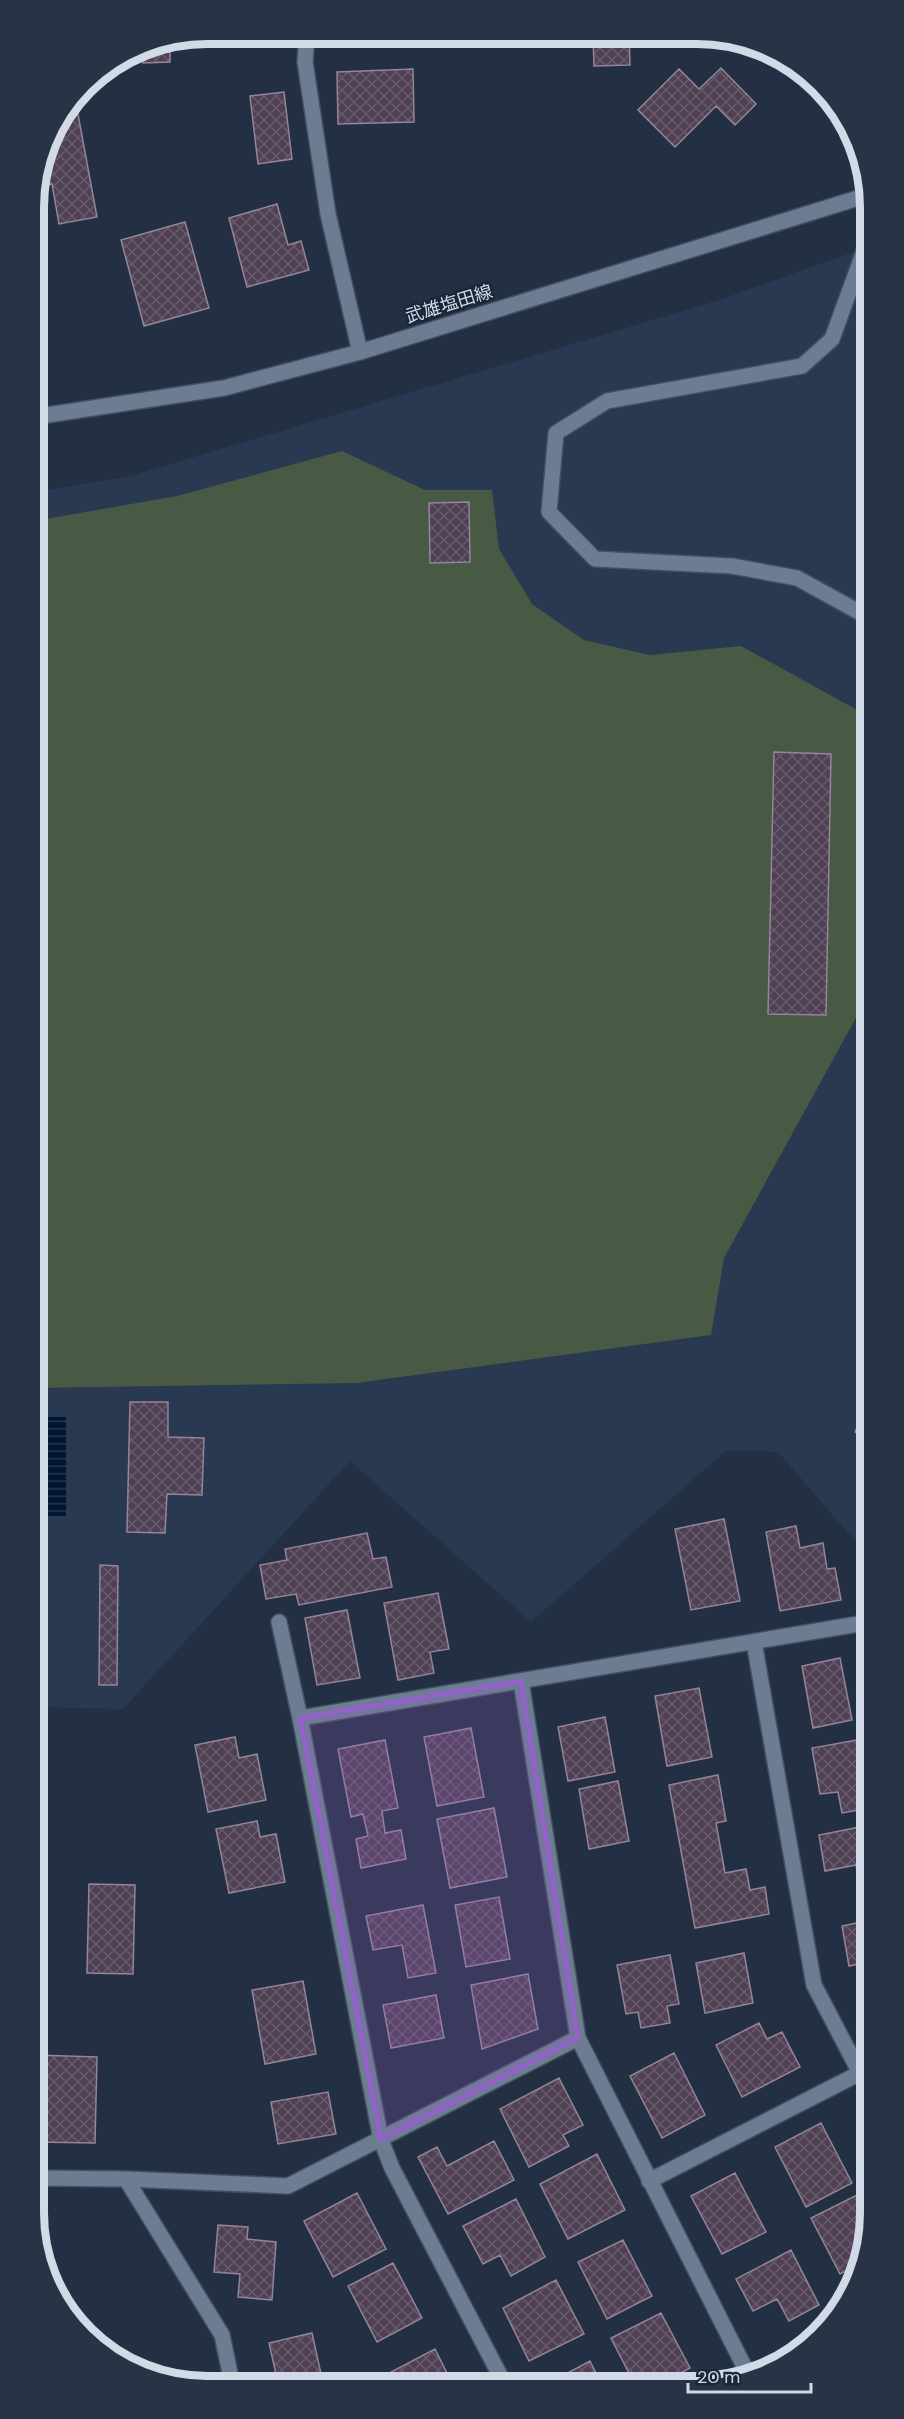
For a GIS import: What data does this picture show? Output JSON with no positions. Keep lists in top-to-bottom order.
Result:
{
  "streets": {
    "street": ["武雄塩田線"]
  },
  "scale_bar": "20 m"
}
